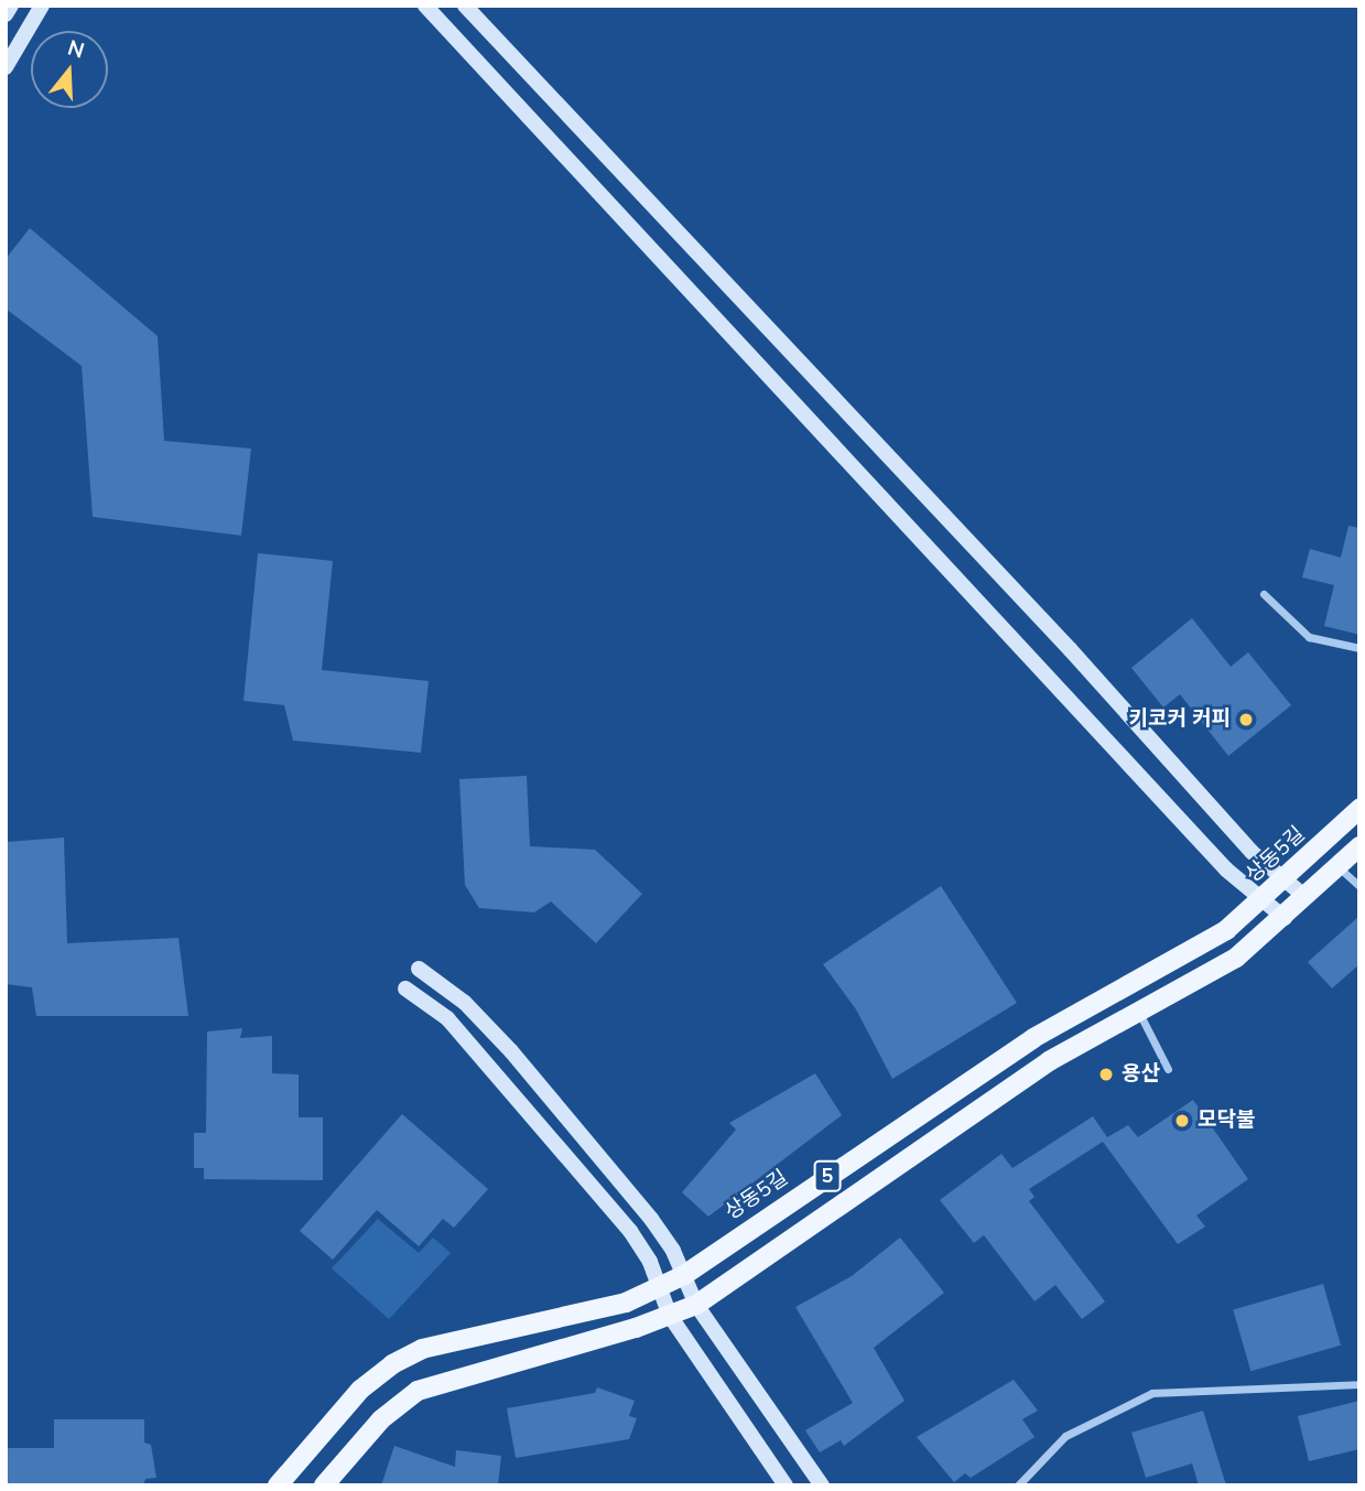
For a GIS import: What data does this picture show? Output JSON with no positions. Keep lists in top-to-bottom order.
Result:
{
  "streets": {
    "main road": ["상동5길", "5"]
  },
  "places": ["키코커 커피", "용산", "모닥불"],
  "north": "top"
}
